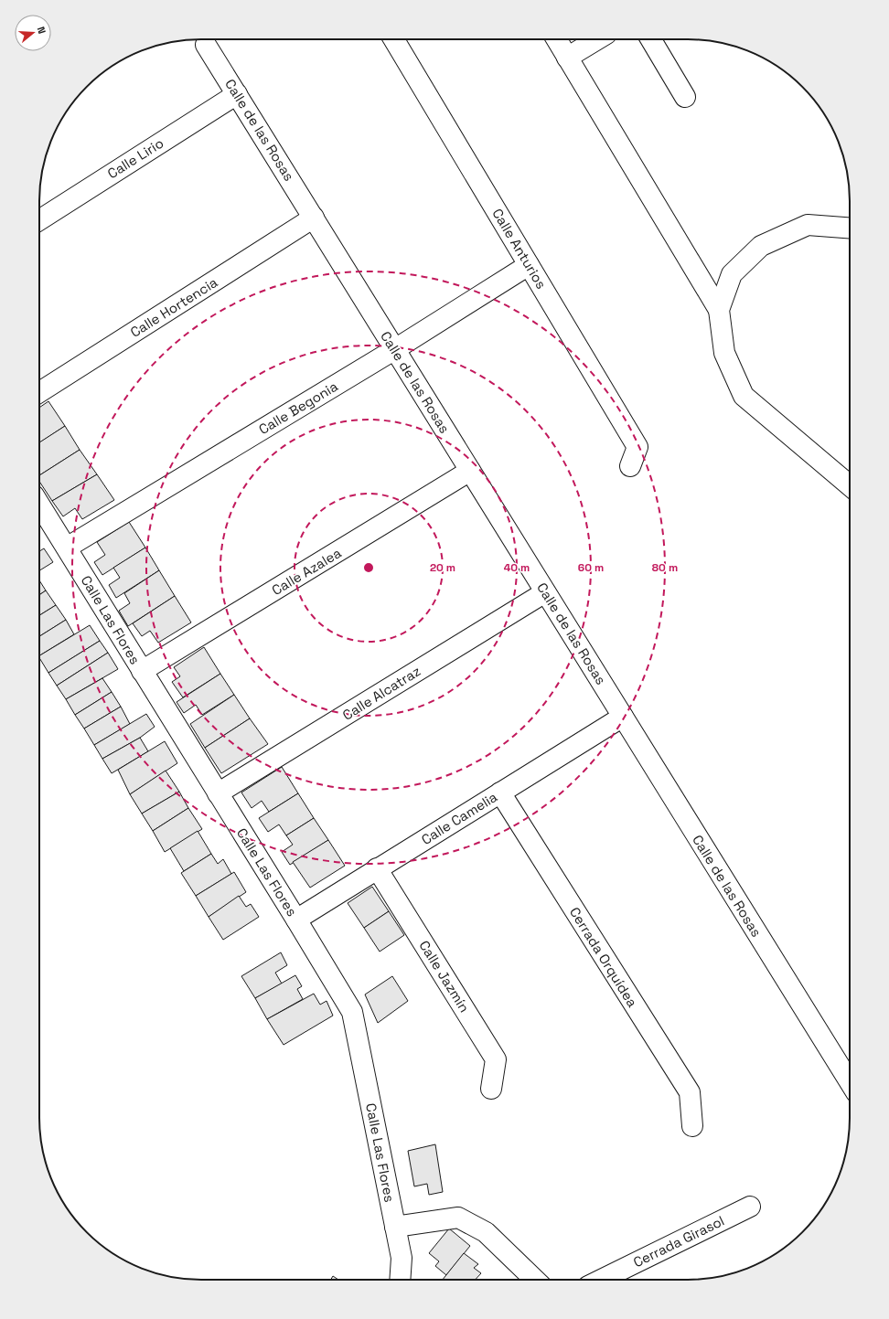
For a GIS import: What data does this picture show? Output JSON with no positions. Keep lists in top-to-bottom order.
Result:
{
  "streets": {
    "street": [
      "Calle de las Rosas",
      "Calle Lirio",
      "Calle Anturios",
      "Calle Hortencia",
      "Calle Begonia",
      "Calle Azalea",
      "Calle Las Flores",
      "Calle Alcatraz",
      "Calle Camelia",
      "Cerrada Orquídea",
      "Calle Jazmín",
      "Cerrada Girasol"
    ]
  },
  "crossings": [
    ["Calle de las Rosas", "Calle Lirio"],
    ["Calle de las Rosas", "Calle Hortencia"],
    ["Calle de las Rosas", "Calle Begonia"],
    ["Calle de las Rosas", "Calle Azalea"],
    ["Calle de las Rosas", "Calle Alcatraz"],
    ["Calle de las Rosas", "Calle Camelia"],
    ["Calle Anturios", "Calle Begonia"],
    ["Calle Begonia", "Calle Las Flores"],
    ["Calle Azalea", "Calle Las Flores"],
    ["Calle Las Flores", "Calle Alcatraz"],
    ["Calle Las Flores", "Calle Camelia"],
    ["Calle Camelia", "Cerrada Orquídea"],
    ["Calle Camelia", "Calle Jazmín"]
  ],
  "north": "right",
  "rings": [
    "20 m",
    "40 m",
    "60 m",
    "80 m"
  ]
}
